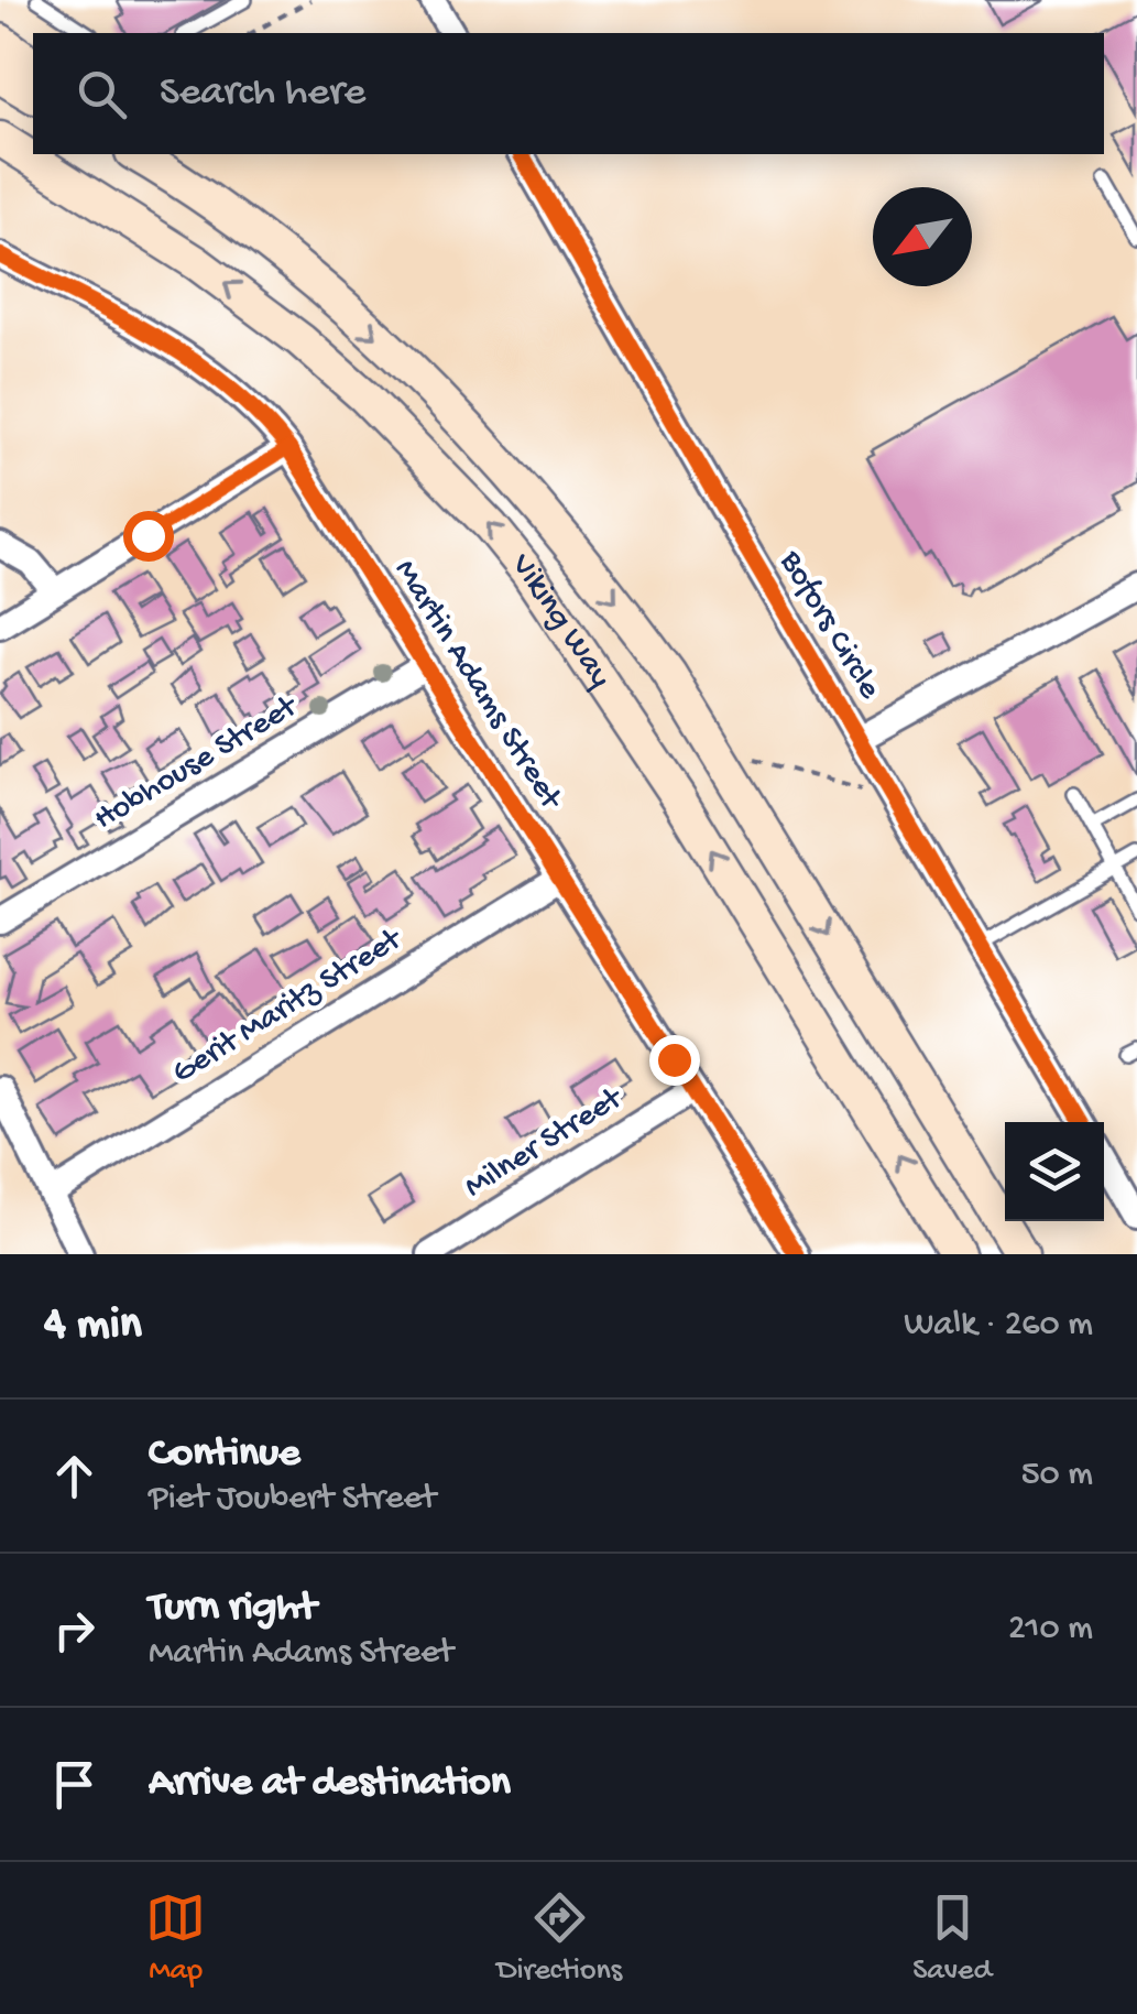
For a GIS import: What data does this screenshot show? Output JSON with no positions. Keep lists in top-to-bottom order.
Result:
{
  "streets": {
    "main road": ["Viking Way"],
    "street": [
      "Bofors Circle",
      "Martin Adams Street",
      "Hobhouse Street",
      "Gerit Maritz Street",
      "Milner Street"
    ]
  },
  "crossings": [
    ["Martin Adams Street", "Hobhouse Street"],
    ["Martin Adams Street", "Gerit Maritz Street"],
    ["Martin Adams Street", "Milner Street"]
  ],
  "north": "bottom left",
  "page": {
    "search": "Search here",
    "heading": ["4 min", "Walk · 260 m"],
    "list": [
      ["Continue", "Piet Joubert Street", "50 m"],
      ["Turn right", "Martin Adams Street", "210 m"],
      "Arrive at destination"
    ],
    "nav": ["Map", "Directions", "Saved"]
  }
}
